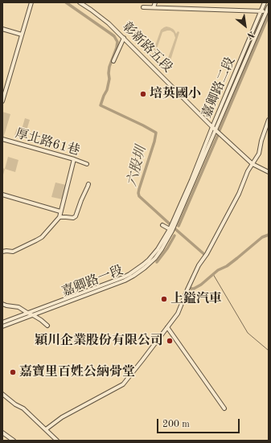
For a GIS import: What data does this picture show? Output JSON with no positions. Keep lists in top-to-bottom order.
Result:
{
  "streets": {
    "street": [
      "彰新路五段",
      "嘉卿路二段",
      "厚北路61巷",
      "嘉卿路一段"
    ]
  },
  "crossings": [
    ["彰新路五段", "嘉卿路二段"]
  ],
  "water": ["六股圳"],
  "places": [
    "培英國小",
    "上鎰汽車",
    "穎川企業股份有限公司",
    "嘉寶里百姓公納骨堂"
  ],
  "scale_bar": "200 m",
  "north": "bottom right"
}
